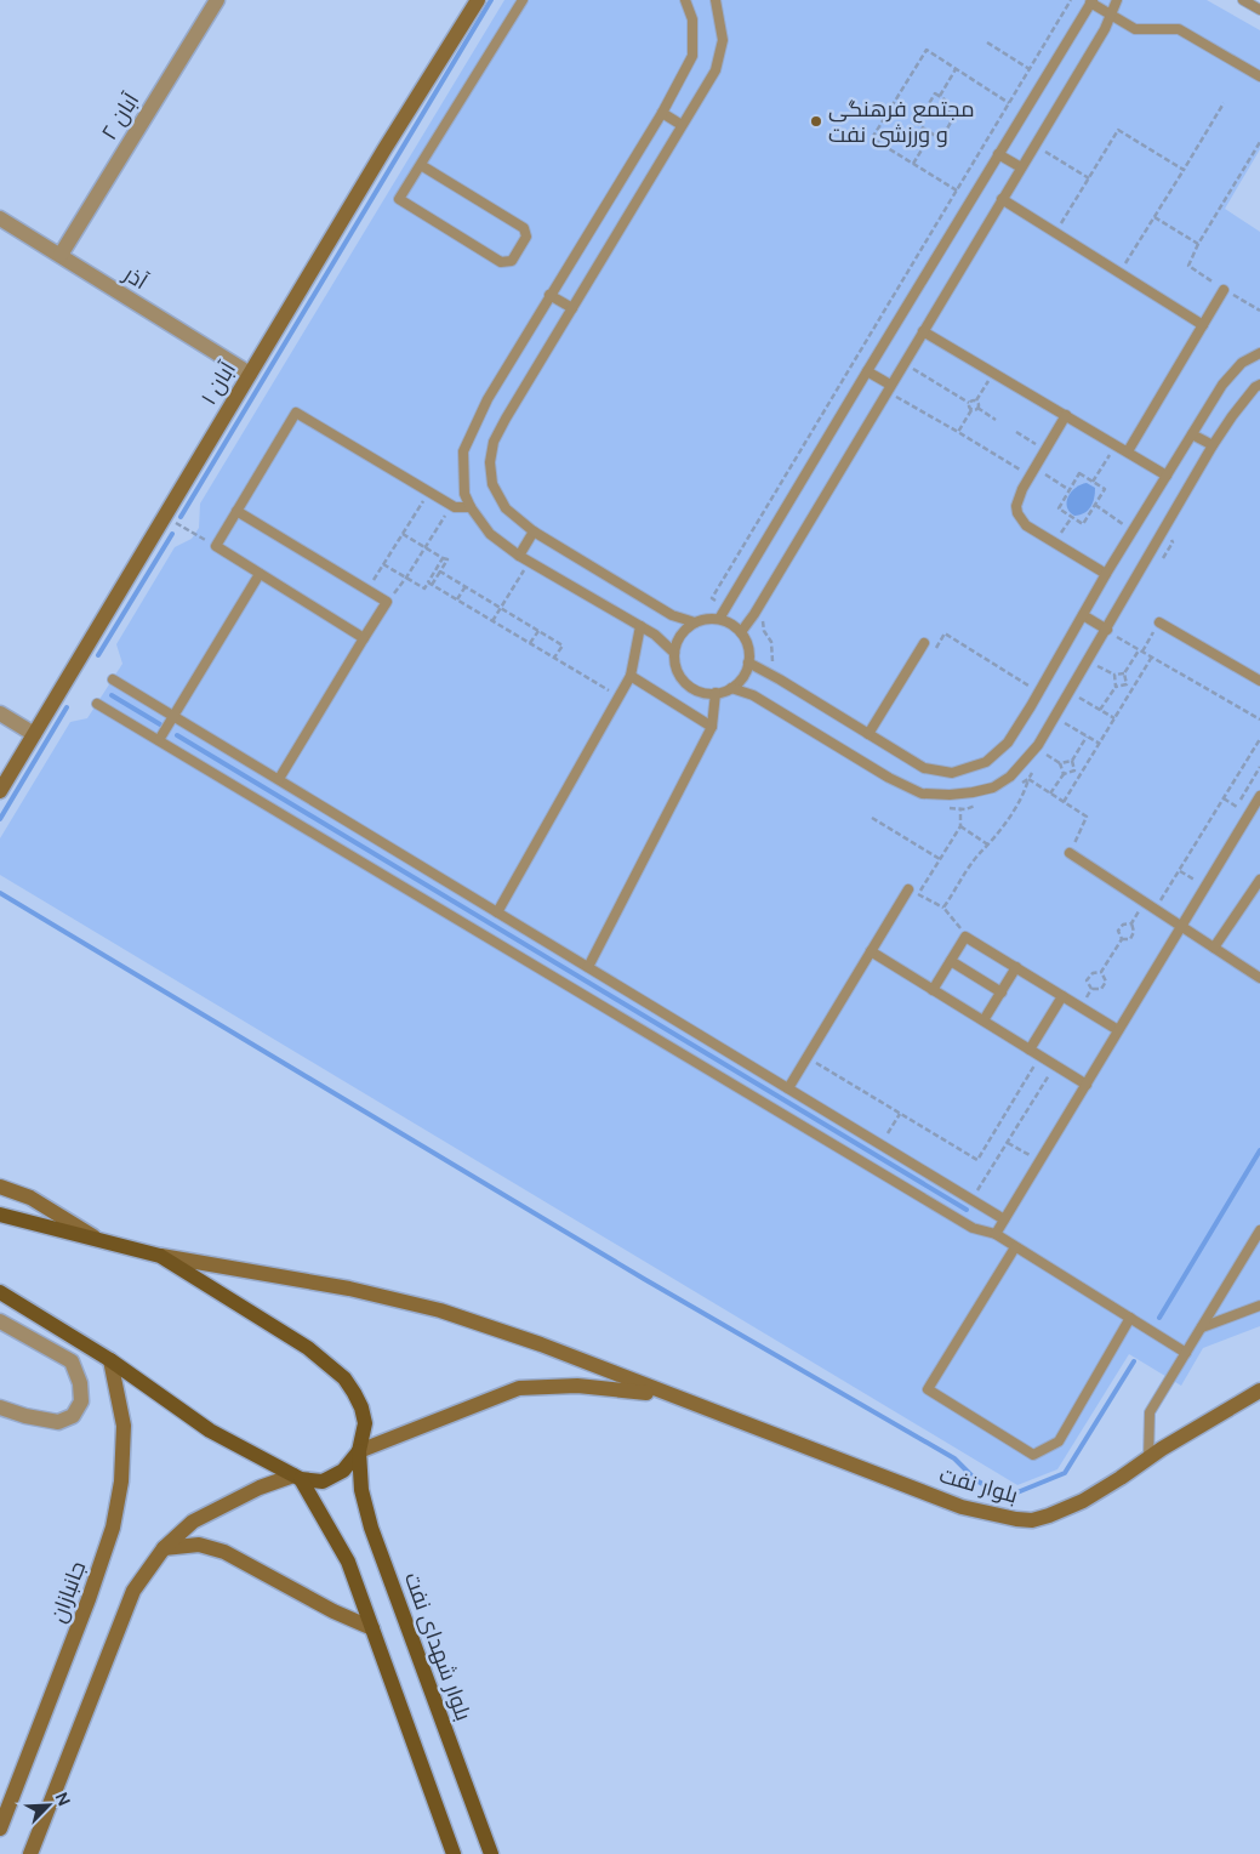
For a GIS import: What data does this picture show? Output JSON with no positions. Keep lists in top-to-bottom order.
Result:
{
  "streets": {
    "main road": ["بلوار شهدای نفت"],
    "street": [
      "آبان ۲",
      "آذر",
      "آبان ۱",
      "بلوار نفت",
      "جانبازان"
    ]
  },
  "crossings": [
    ["آبان ۲", "آذر"],
    ["آذر", "آبان ۱"]
  ],
  "places": ["مجتمع فرهنگى و ورزشى نفت"],
  "north": "top right"
}
